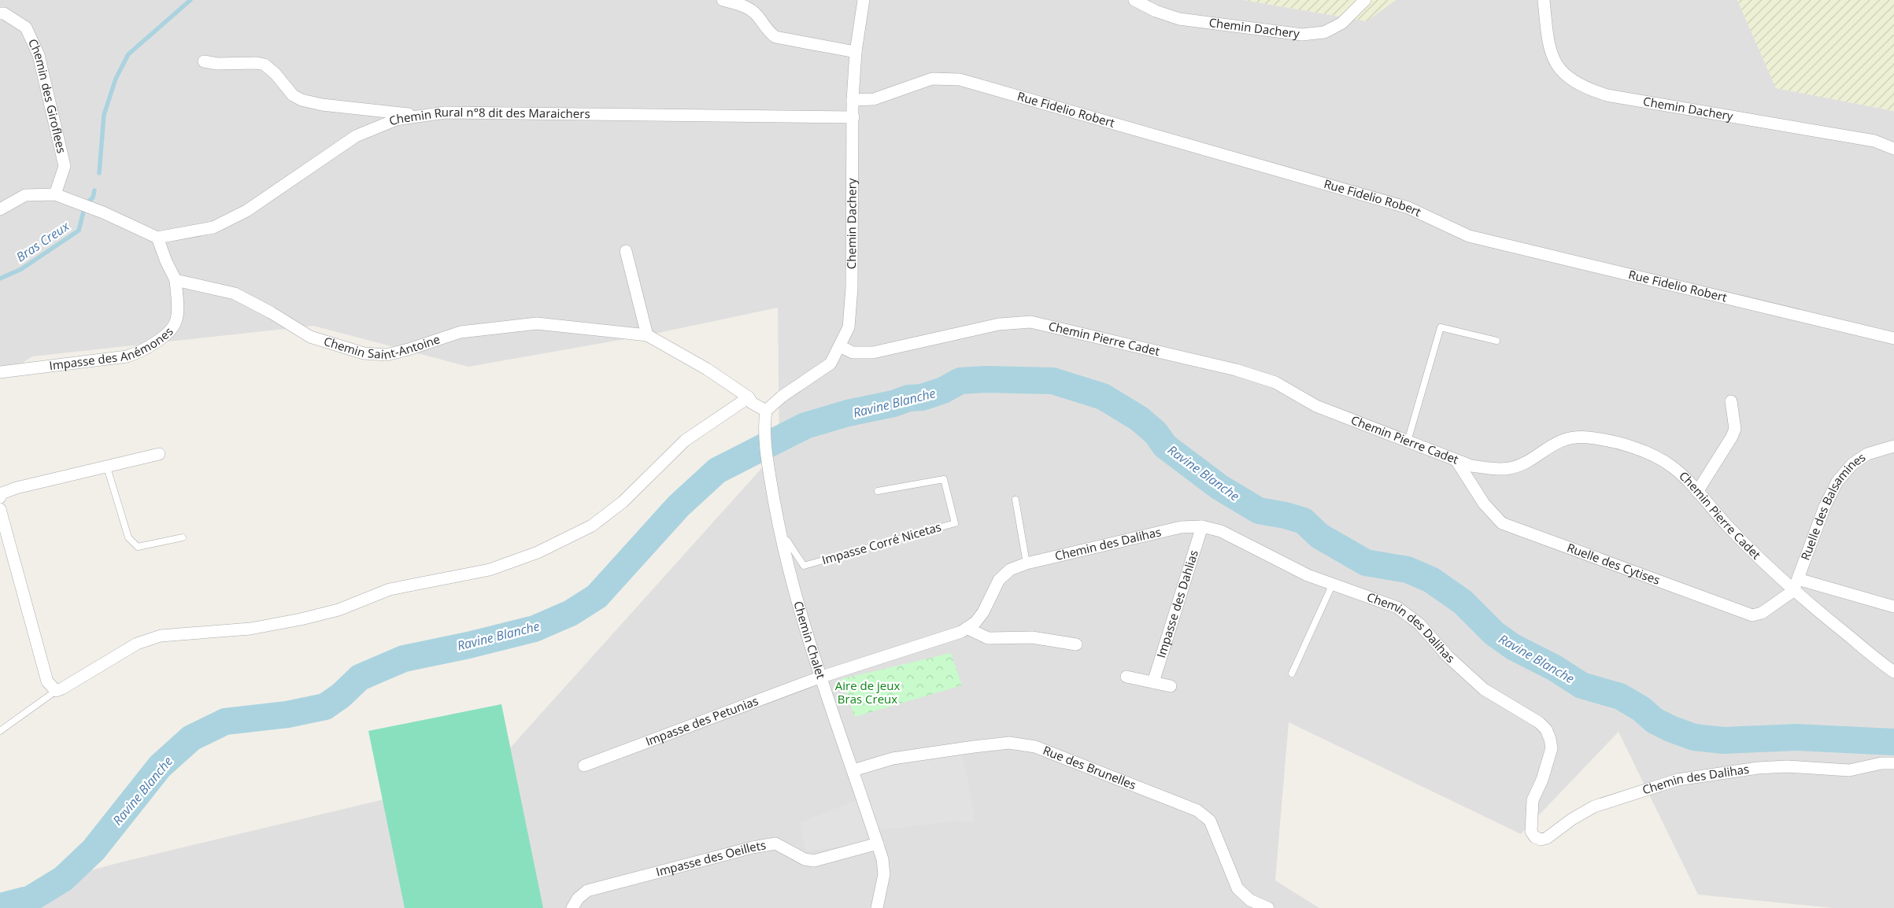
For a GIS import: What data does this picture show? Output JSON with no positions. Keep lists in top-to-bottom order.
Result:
{
  "streets": {
    "street": [
      "Chemin Dachery",
      "Chemin des Giroflees",
      "Rue Fidelio Robert",
      "Chemin Rural n°8 dit des Maraichers",
      "Chemin Saint-Antoine",
      "Chemin Pierre Cadet",
      "Impasse des Anémones",
      "Ruelle des Balsamines",
      "Chemin des Dalihas",
      "Ruelle des Cytises",
      "Impasse des Dahlias",
      "Chemin Chalet",
      "Impasse des Petunias",
      "Rue des Brunelles",
      "Impasse des Oeillets"
    ],
    "lane": ["Impasse Corré Nicetas"]
  },
  "crossings": [
    ["Chemin Dachery", "Rue Fidelio Robert"],
    ["Chemin Dachery", "Chemin Rural n°8 dit des Maraichers"],
    ["Chemin Dachery", "Chemin Saint-Antoine"],
    ["Chemin Dachery", "Chemin Pierre Cadet"],
    ["Chemin Dachery", "Chemin Chalet"],
    ["Chemin Saint-Antoine", "Impasse des Anémones"],
    ["Chemin Saint-Antoine", "Chemin Chalet"],
    ["Chemin Pierre Cadet", "Ruelle des Balsamines"],
    ["Chemin Pierre Cadet", "Ruelle des Cytises"],
    ["Ruelle des Balsamines", "Ruelle des Cytises"],
    ["Impasse Corré Nicetas", "Chemin Chalet"],
    ["Chemin des Dalihas", "Impasse des Dahlias"],
    ["Chemin des Dalihas", "Chemin Chalet"],
    ["Chemin des Dalihas", "Impasse des Petunias"],
    ["Chemin Chalet", "Impasse des Petunias"],
    ["Chemin Chalet", "Rue des Brunelles"],
    ["Chemin Chalet", "Impasse des Oeillets"]
  ],
  "water": ["Bras Creux", "Ravine Blanche"],
  "parks": ["Aire de jeux Bras Creux"]
}
